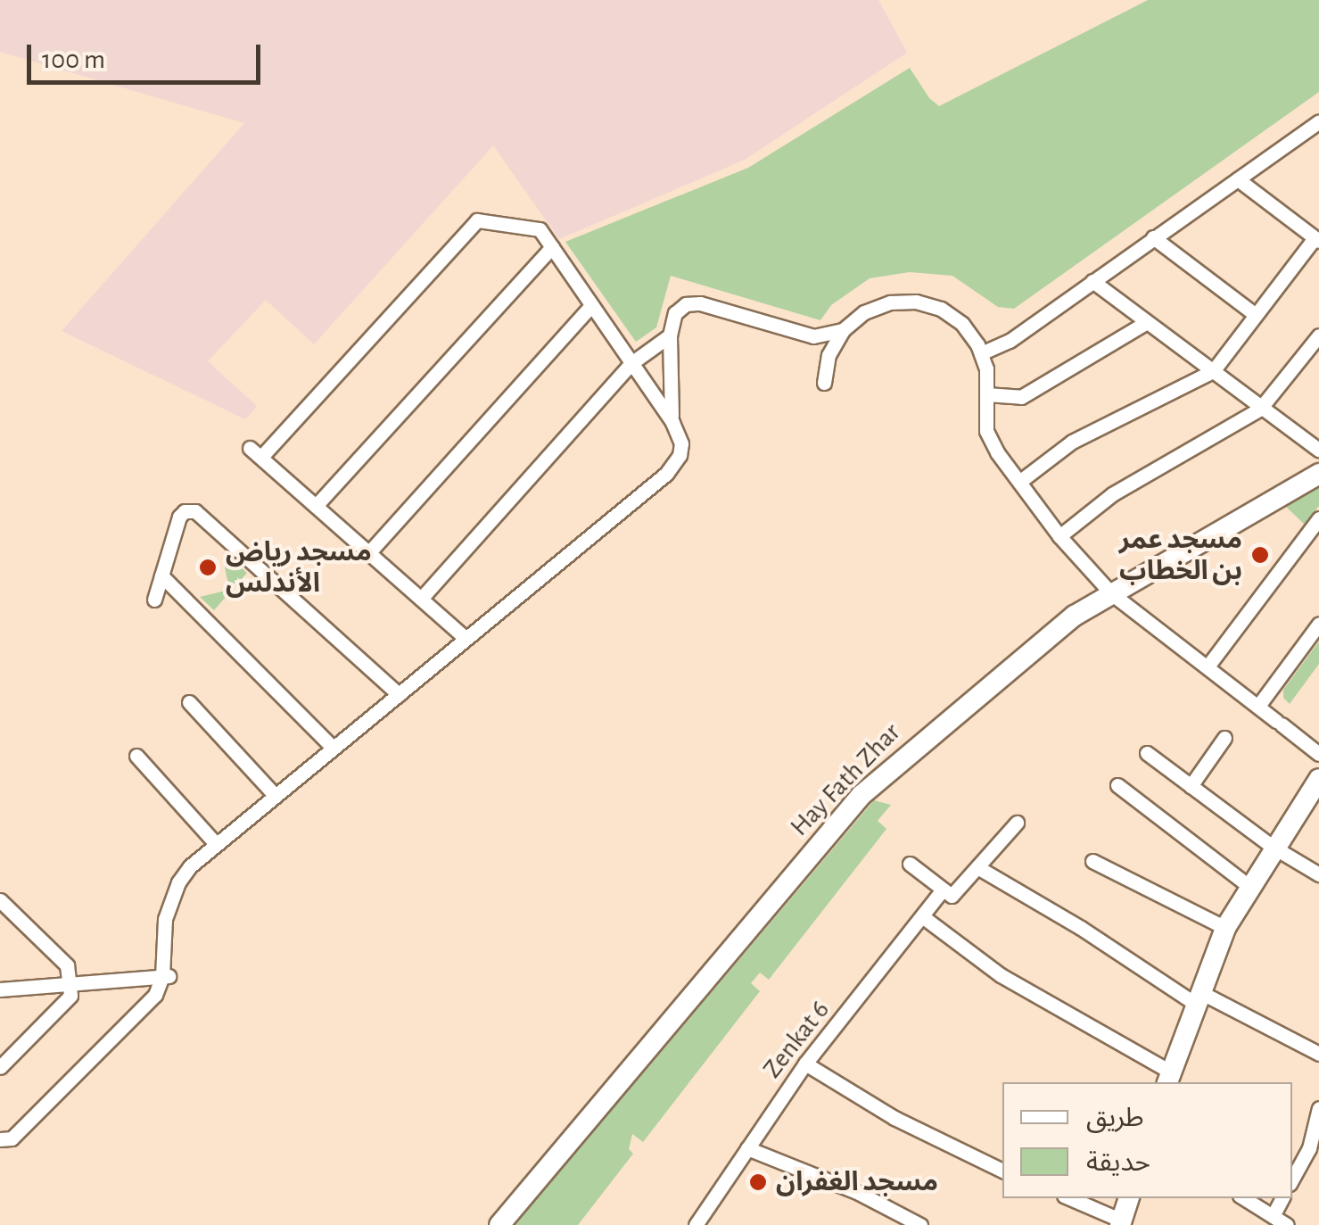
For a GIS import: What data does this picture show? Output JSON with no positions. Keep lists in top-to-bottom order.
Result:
{
  "streets": {
    "street": ["Hay Fath Zhar", "Zenkat 6"]
  },
  "places": ["مسجد عمر بن الخطاب", "مسجد رياض الأندلس", "مسجد الغفران"],
  "legend": ["طريق", "حديقة"],
  "scale_bar": "100 m"
}
